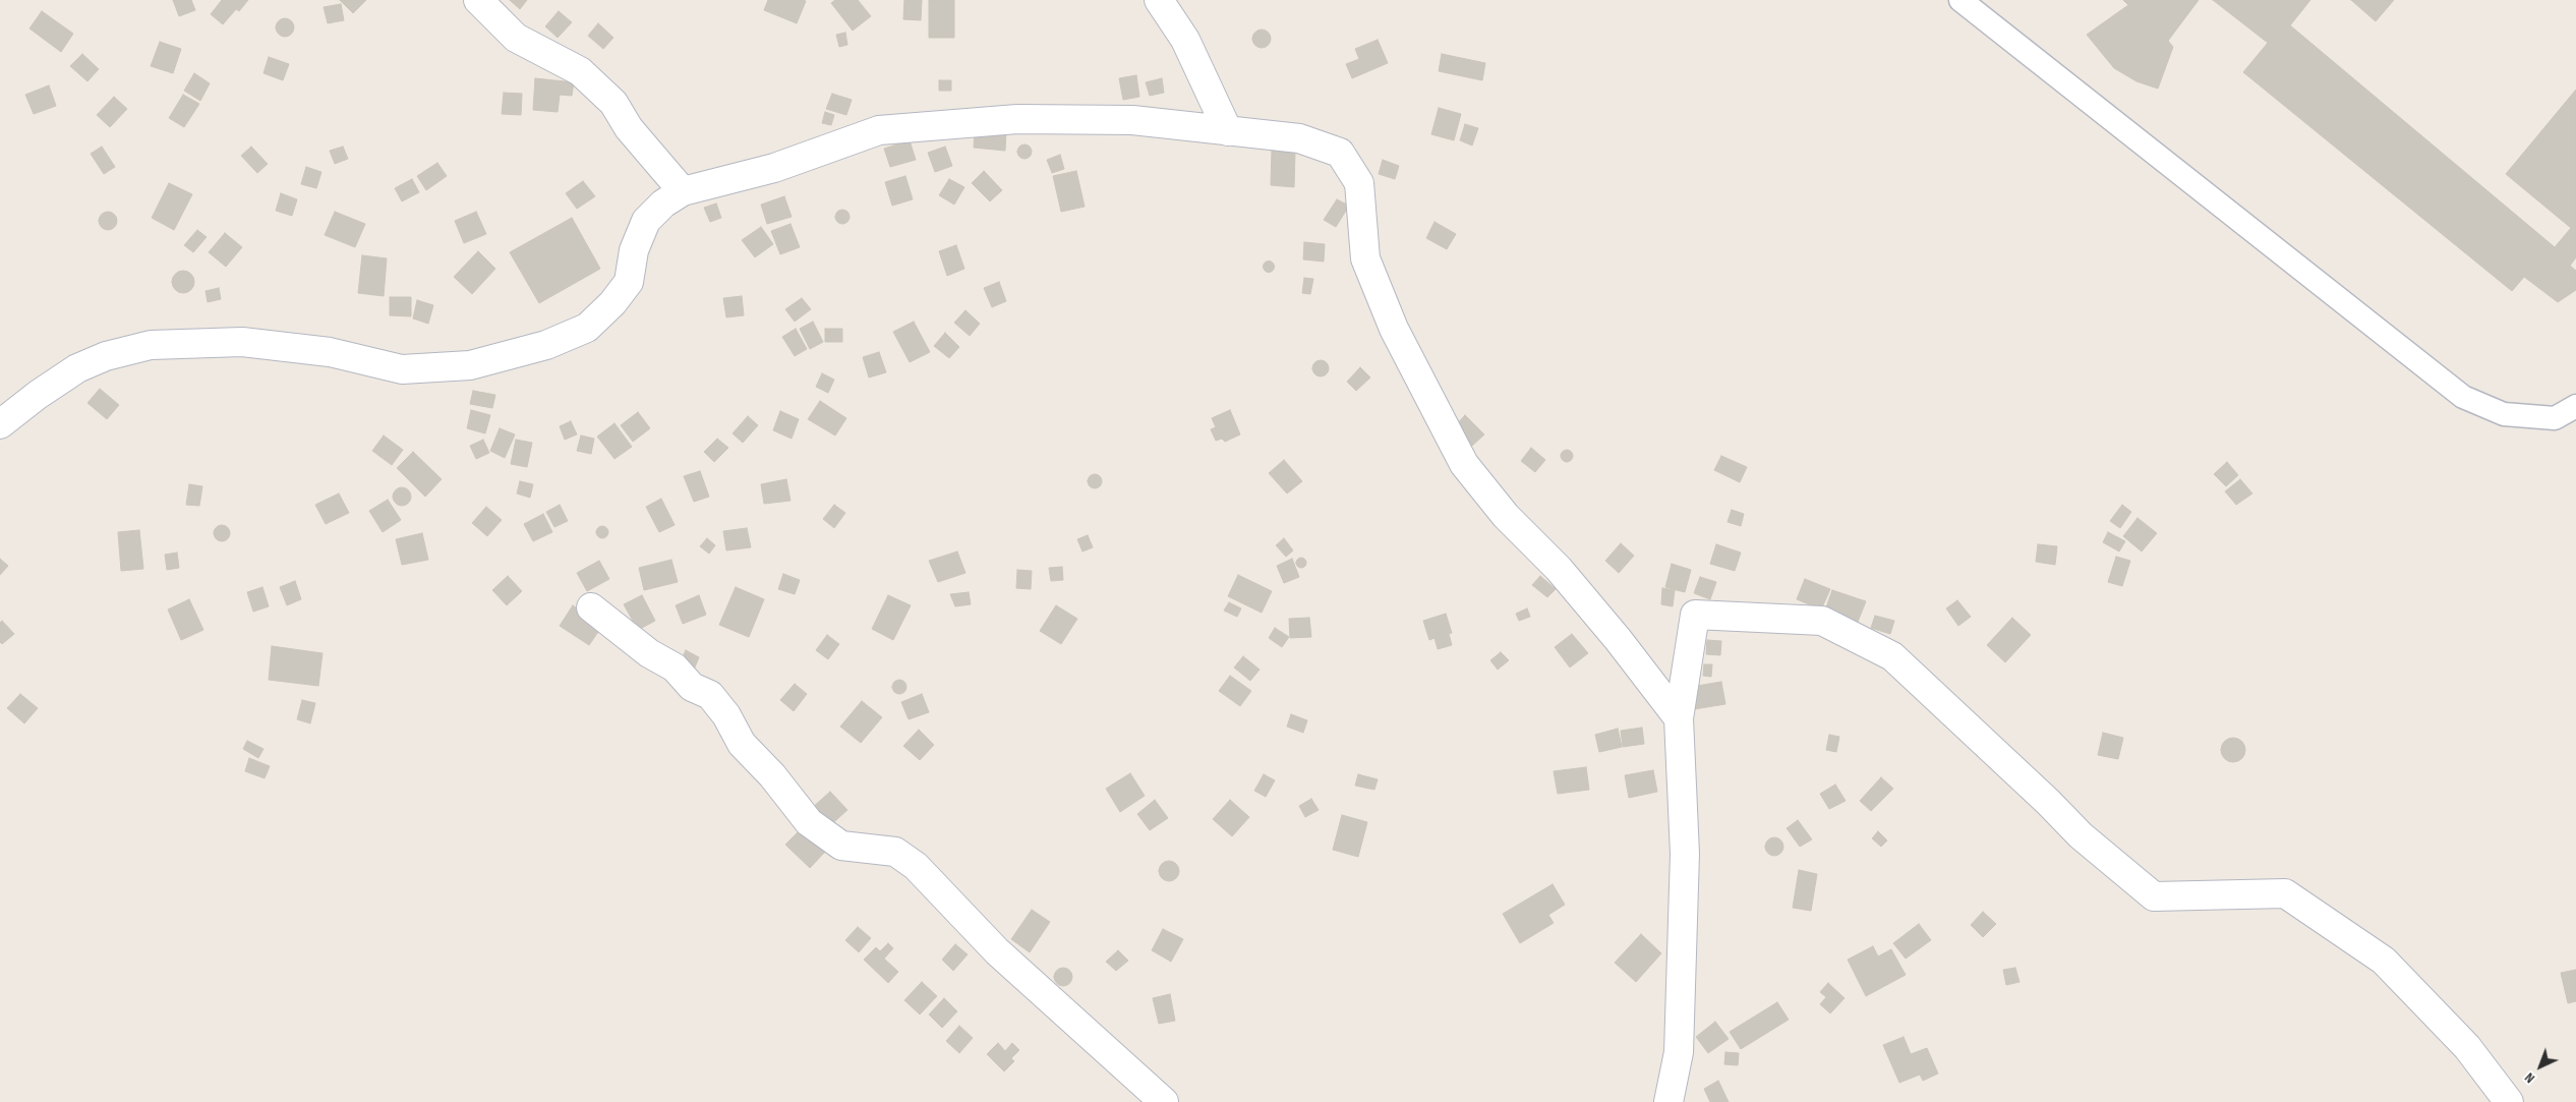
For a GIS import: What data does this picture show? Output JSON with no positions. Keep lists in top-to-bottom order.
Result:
{
  "north": "bottom left"
}
